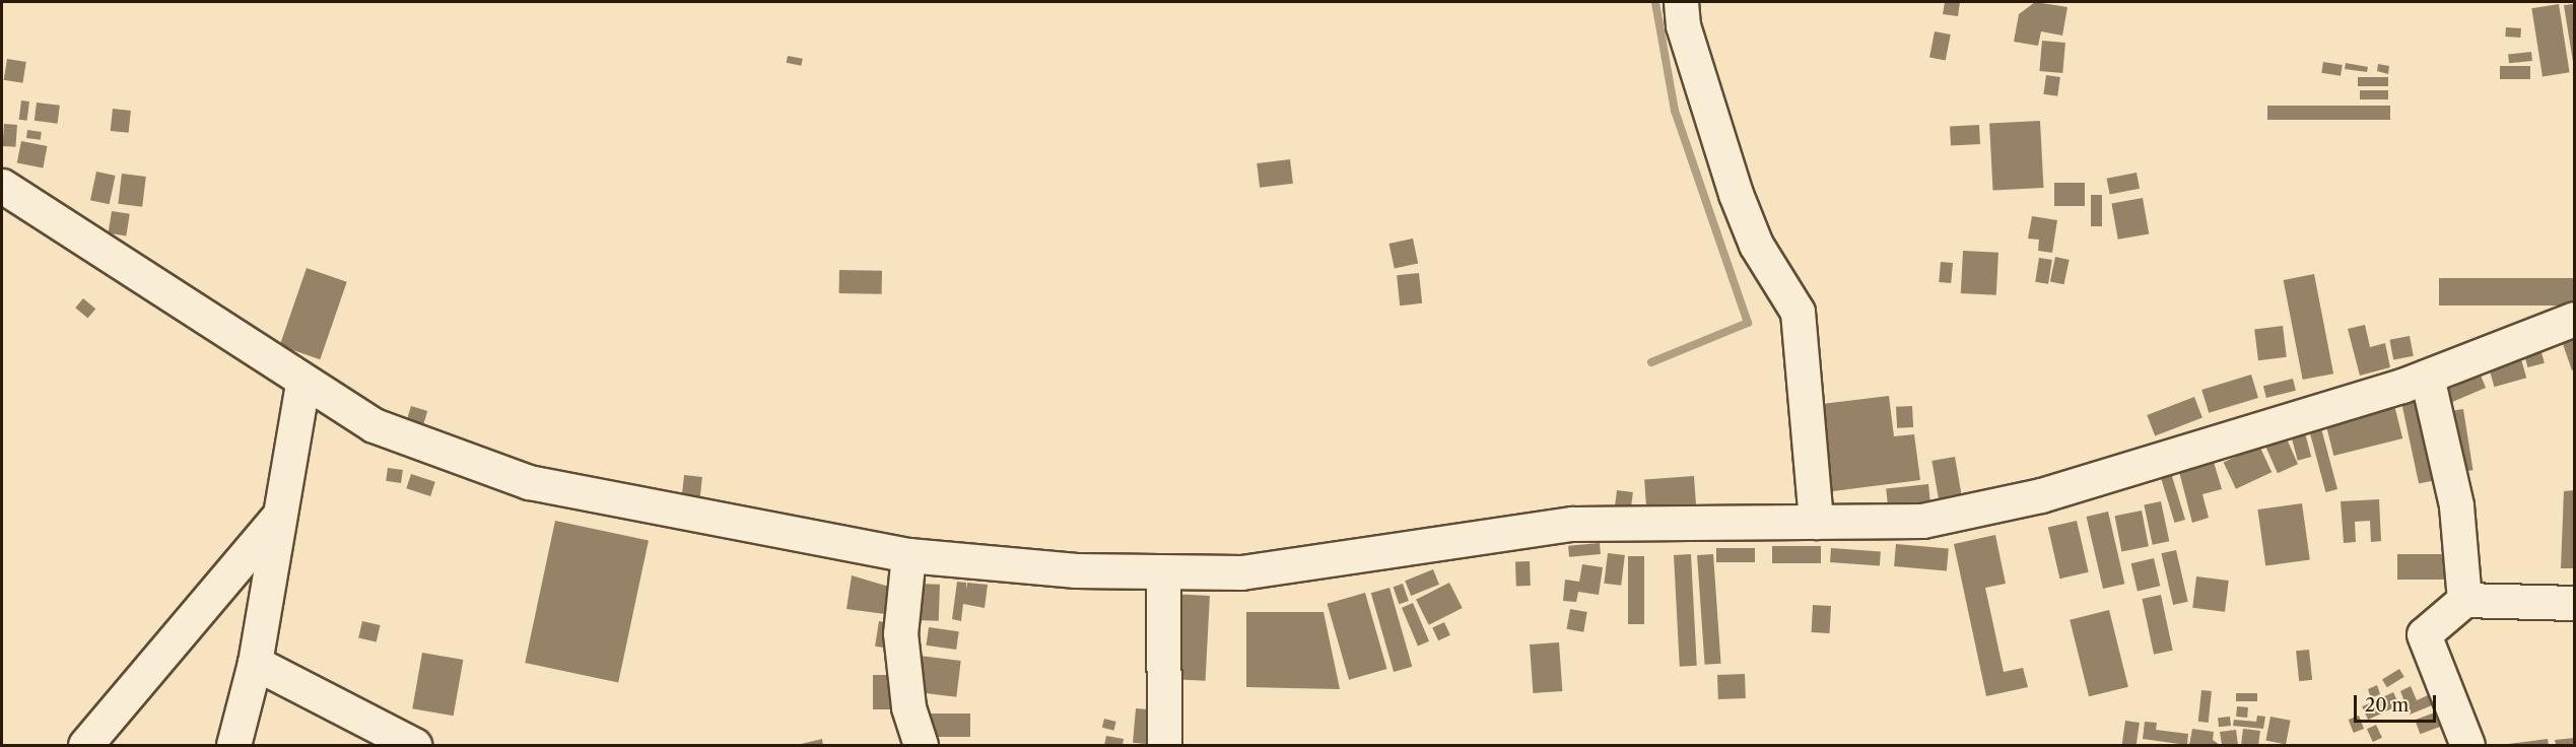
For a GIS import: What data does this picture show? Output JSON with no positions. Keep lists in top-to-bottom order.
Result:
{
  "scale_bar": "20 m"
}
